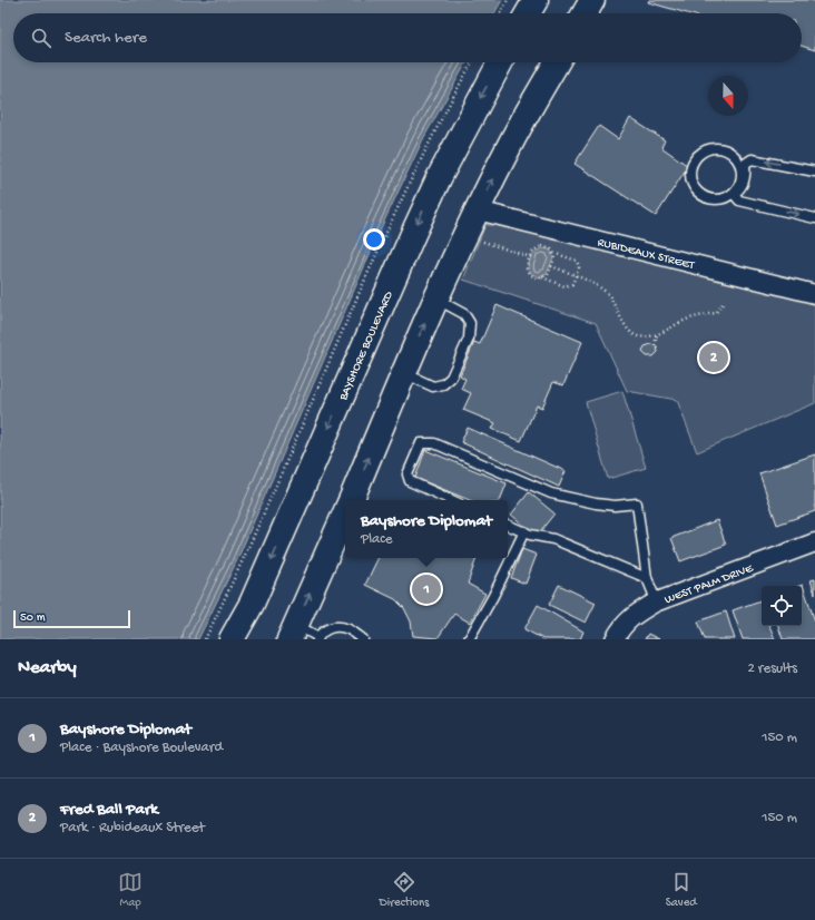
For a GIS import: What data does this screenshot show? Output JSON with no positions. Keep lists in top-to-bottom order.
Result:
{
  "streets": {
    "main road": ["BAYSHORE BOULEVARD"],
    "street": ["RUBIDEAUX STREET", "WEST PALM DRIVE"]
  },
  "scale_bar": "50 m",
  "north": "bottom",
  "page": {
    "search": "Search here",
    "pins": ["2", "1"],
    "popup": ["Bayshore Diplomat", "Place"],
    "scale": "50 m",
    "heading": ["Nearby", "2 results"],
    "list": [
      {
        "mark": "1",
        "name": "Bayshore Diplomat",
        "note": "Place · Bayshore Boulevard",
        "value": "150 m"
      },
      {
        "mark": "2",
        "name": "Fred Ball Park",
        "note": "Park · Rubideaux Street",
        "value": "150 m"
      }
    ],
    "nav": ["Map", "Directions", "Saved"]
  }
}
